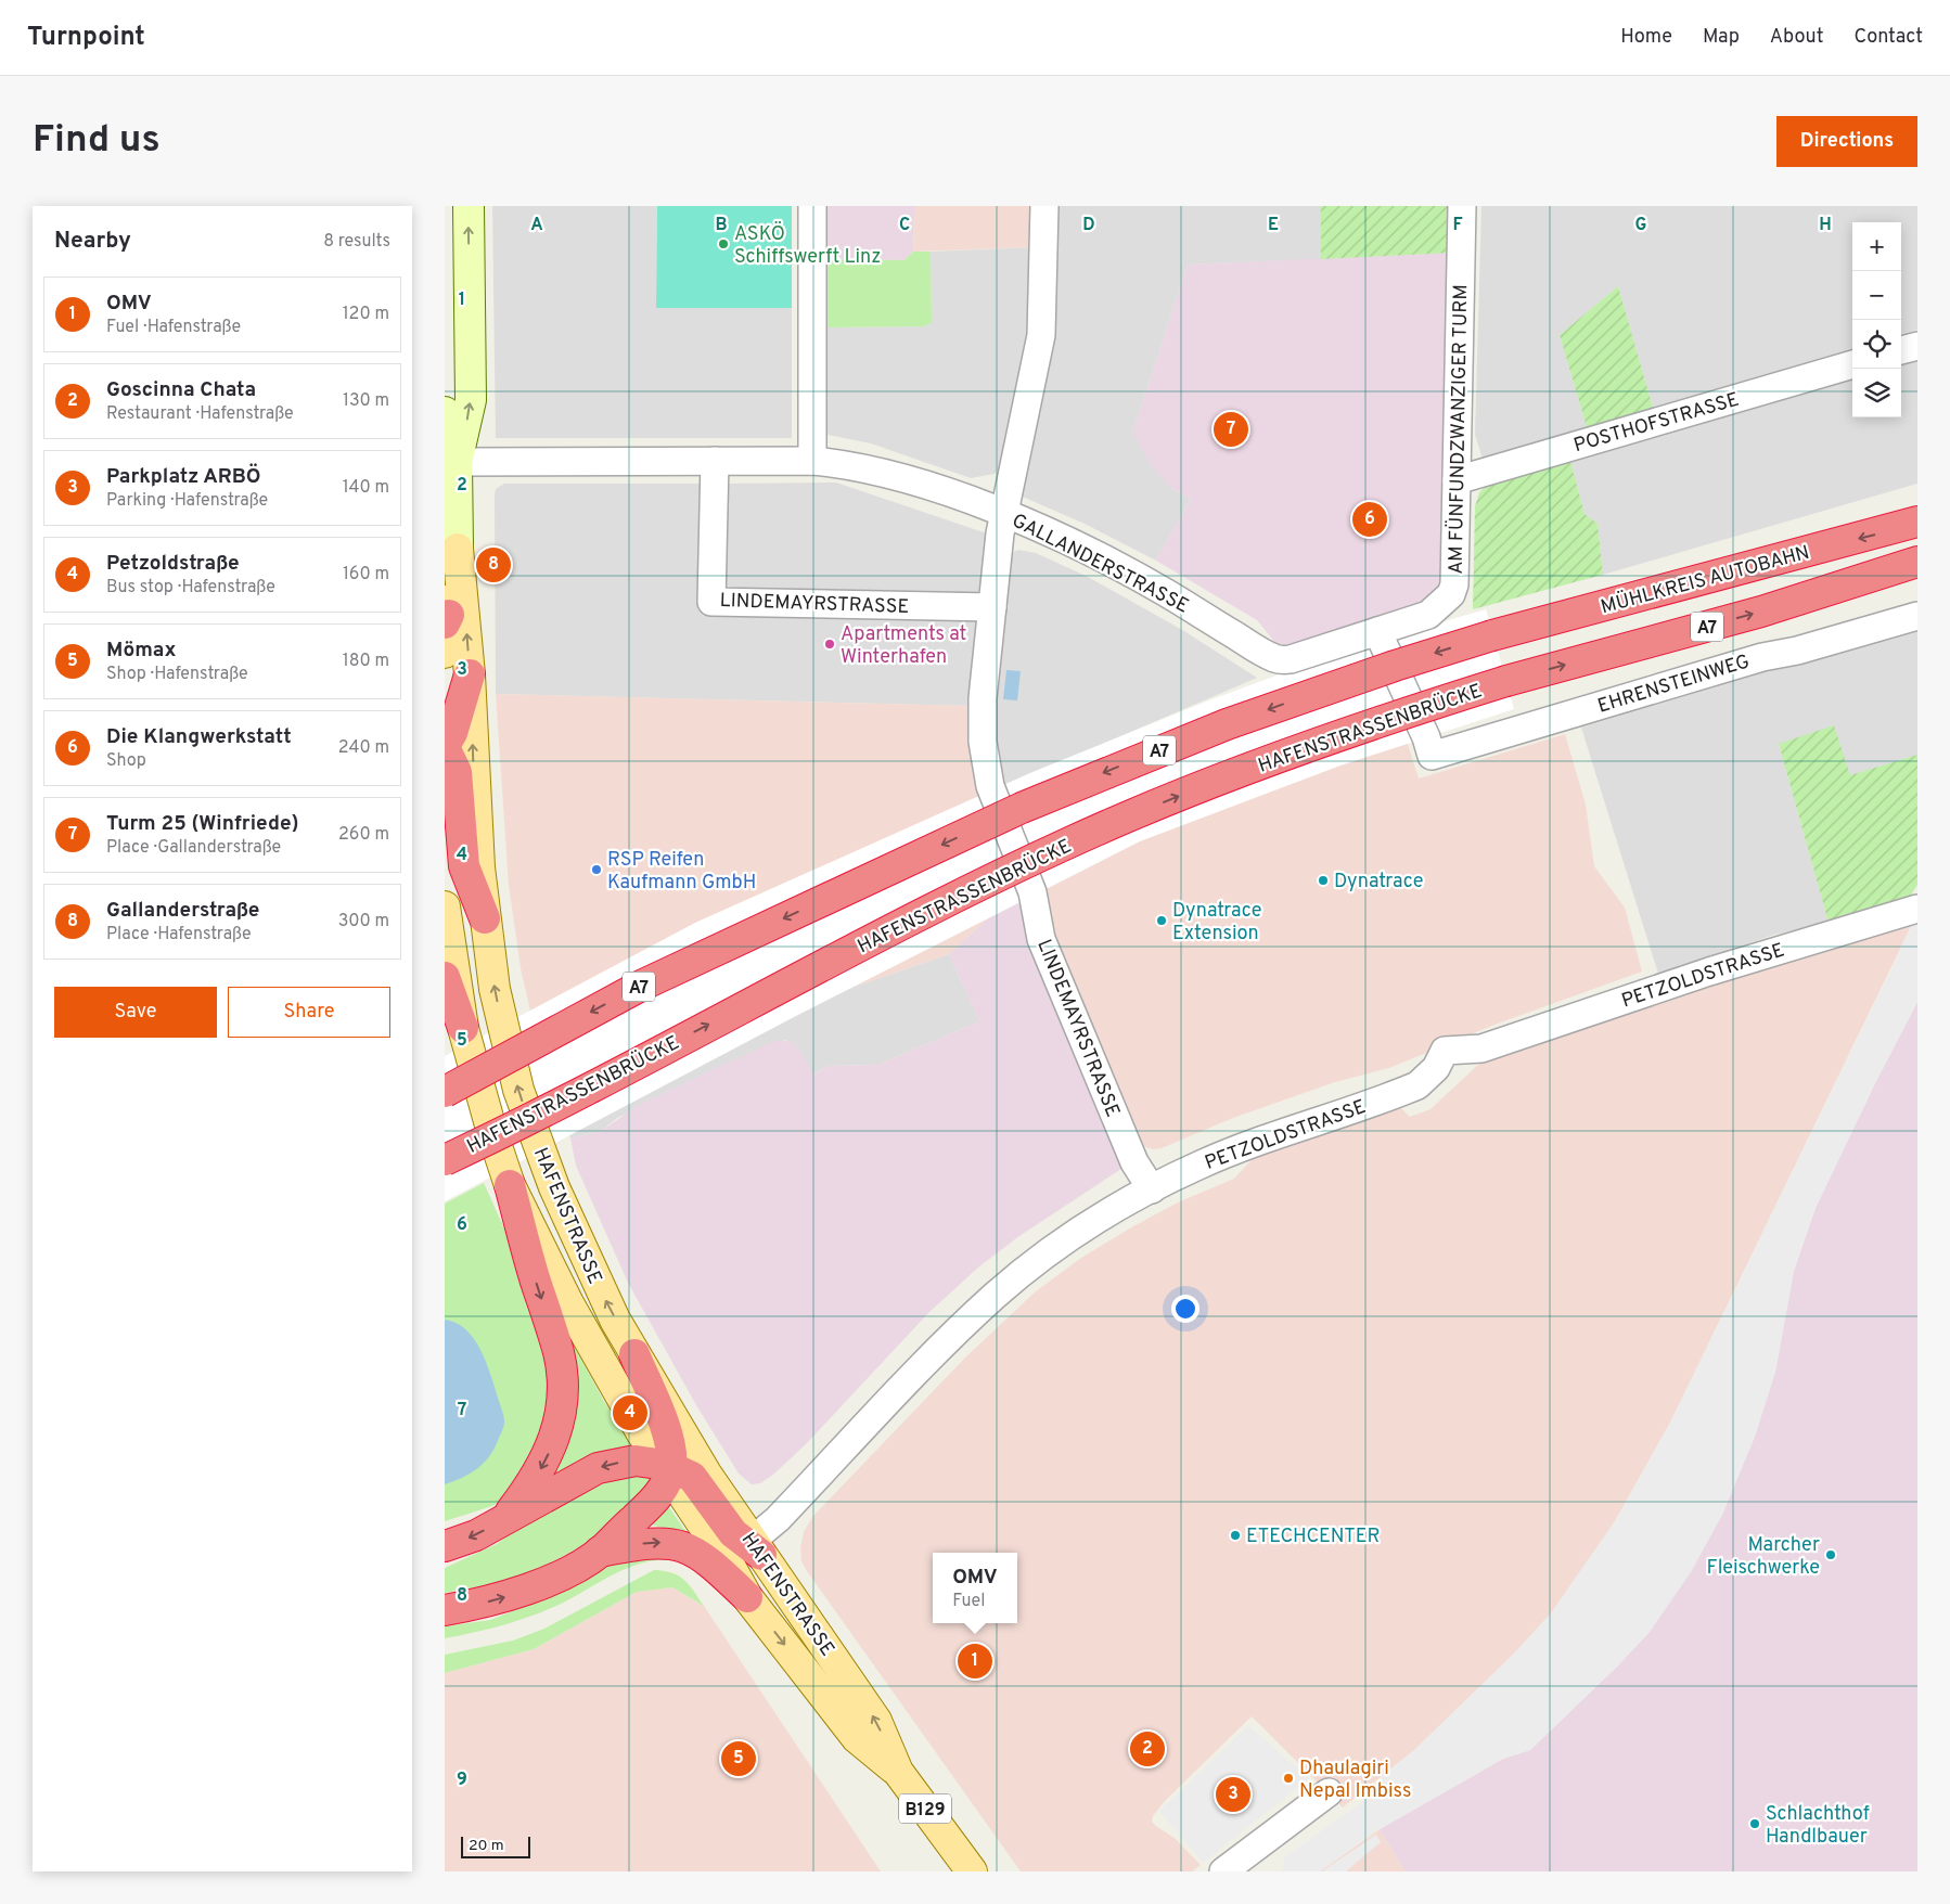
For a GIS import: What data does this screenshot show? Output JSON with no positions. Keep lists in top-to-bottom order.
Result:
{
  "streets": {
    "highway": ["MÜHLKREIS AUTOBAHN", "A7", "HAFENSTRASSENBRÜCKE"],
    "main road": ["HAFENSTRASSE", "B129"],
    "street": [
      "POSTHOFSTRASSE",
      "AM FÜNFUNDZWANZIGER TURM",
      "GALLANDERSTRASSE",
      "LINDEMAYRSTRASSE",
      "EHRENSTEINWEG",
      "PETZOLDSTRASSE"
    ]
  },
  "crossings": [
    ["POSTHOFSTRASSE", "AM FÜNFUNDZWANZIGER TURM"],
    ["AM FÜNFUNDZWANZIGER TURM", "GALLANDERSTRASSE"],
    ["AM FÜNFUNDZWANZIGER TURM", "EHRENSTEINWEG"],
    ["GALLANDERSTRASSE", "LINDEMAYRSTRASSE"],
    ["GALLANDERSTRASSE", "EHRENSTEINWEG"],
    ["GALLANDERSTRASSE", "HAFENSTRASSE"],
    ["LINDEMAYRSTRASSE", "PETZOLDSTRASSE"],
    ["PETZOLDSTRASSE", "HAFENSTRASSE"]
  ],
  "one_way": ["MÜHLKREIS AUTOBAHN", "HAFENSTRASSENBRÜCKE"],
  "places": [
    "ASKÖ Schiffswerft Linz",
    "Apartments at Winterhafen",
    "RSP Reifen Kaufmann GmbH",
    "Dynatrace",
    "Dynatrace Extension",
    "ETECHCENTER",
    "Marcher Fleischwerke",
    "Dhaulagiri Nepal Imbiss",
    "Schlachthof Handlbauer"
  ],
  "scale_bar": "20 m",
  "page": {
    "header": "Turnpoint",
    "nav": [
      "Home",
      "Map",
      "About",
      "Contact"
    ],
    "buttons": [
      "Directions",
      ["Save", "Share"]
    ],
    "title": "Find us",
    "heading": ["Nearby", "8 results"],
    "map_buttons": ["+", "−"],
    "list": [
      {
        "mark": "1",
        "name": "OMV",
        "note": "Fuel · Hafenstraße",
        "value": "120 m"
      },
      {
        "mark": "2",
        "name": "Goscinna Chata",
        "note": "Restaurant · Hafenstraße",
        "value": "130 m"
      },
      {
        "mark": "3",
        "name": "Parkplatz ARBÖ",
        "note": "Parking · Hafenstraße",
        "value": "140 m"
      },
      {
        "mark": "4",
        "name": "Petzoldstraße",
        "note": "Bus stop · Hafenstraße",
        "value": "160 m"
      },
      {
        "mark": "5",
        "name": "Mömax",
        "note": "Shop · Hafenstraße",
        "value": "180 m"
      },
      {
        "mark": "6",
        "name": "Die Klangwerkstatt",
        "note": "Shop",
        "value": "240 m"
      },
      {
        "mark": "7",
        "name": "Turm 25 (Winfriede)",
        "note": "Place · Gallanderstraße",
        "value": "260 m"
      },
      {
        "mark": "8",
        "name": "Gallanderstraße",
        "note": "Place · Hafenstraße",
        "value": "300 m"
      }
    ],
    "pins": [
      "7",
      "6",
      "8",
      "4",
      "1",
      "2",
      "5",
      "3"
    ],
    "popup": ["OMV", "Fuel"],
    "scale": "20 m"
  },
  "grid": {
    "columns": [
      "A",
      "B",
      "C",
      "D",
      "E",
      "F",
      "G",
      "H"
    ],
    "rows": [
      "1",
      "2",
      "3",
      "4",
      "5",
      "6",
      "7",
      "8",
      "9"
    ]
  }
}
